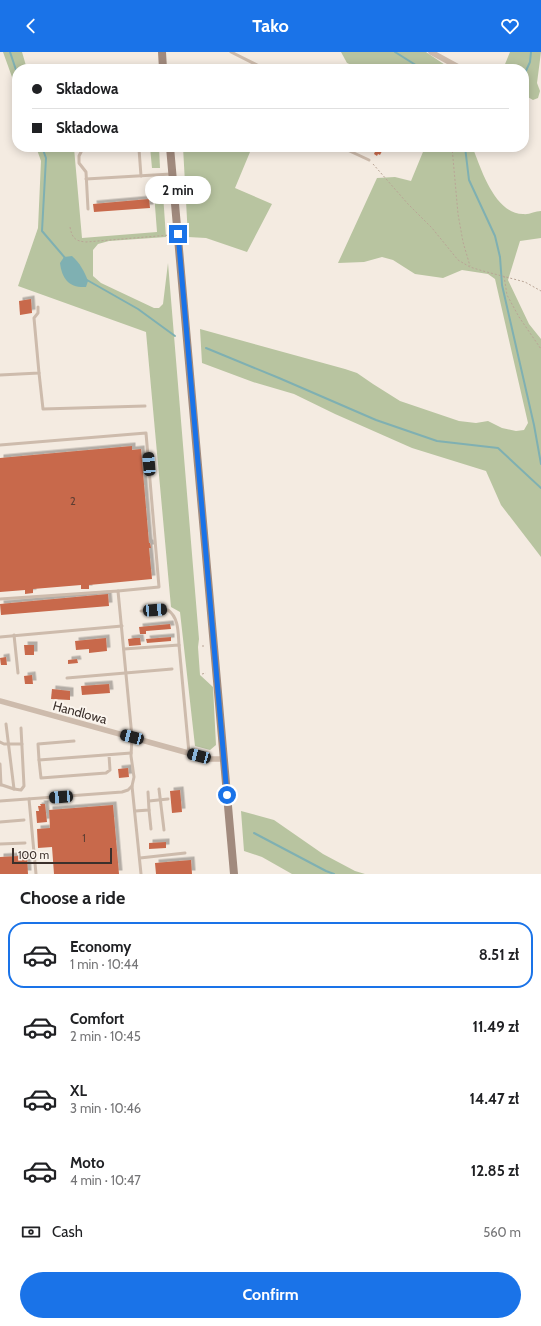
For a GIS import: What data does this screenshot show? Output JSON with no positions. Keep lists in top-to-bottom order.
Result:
{
  "streets": {
    "street": ["Handlowa"]
  },
  "house_numbers": ["2", "1"],
  "scale_bar": "100 m",
  "page": {
    "header": "Tako",
    "banner": ["Składowa", "Składowa"],
    "bubble": "2 min",
    "scale": "100 m",
    "heading": "Choose a ride",
    "list": [
      {
        "name": "Economy",
        "note": "1 min · 10:44",
        "value": "8.51 zł"
      },
      {
        "name": "Comfort",
        "note": "2 min · 10:45",
        "value": "11.49 zł"
      },
      {
        "name": "XL",
        "note": "3 min · 10:46",
        "value": "14.47 zł"
      },
      {
        "name": "Moto",
        "note": "4 min · 10:47",
        "value": "12.85 zł"
      }
    ],
    "pay": ["Cash", "560 m"],
    "buttons": "Confirm"
  }
}
